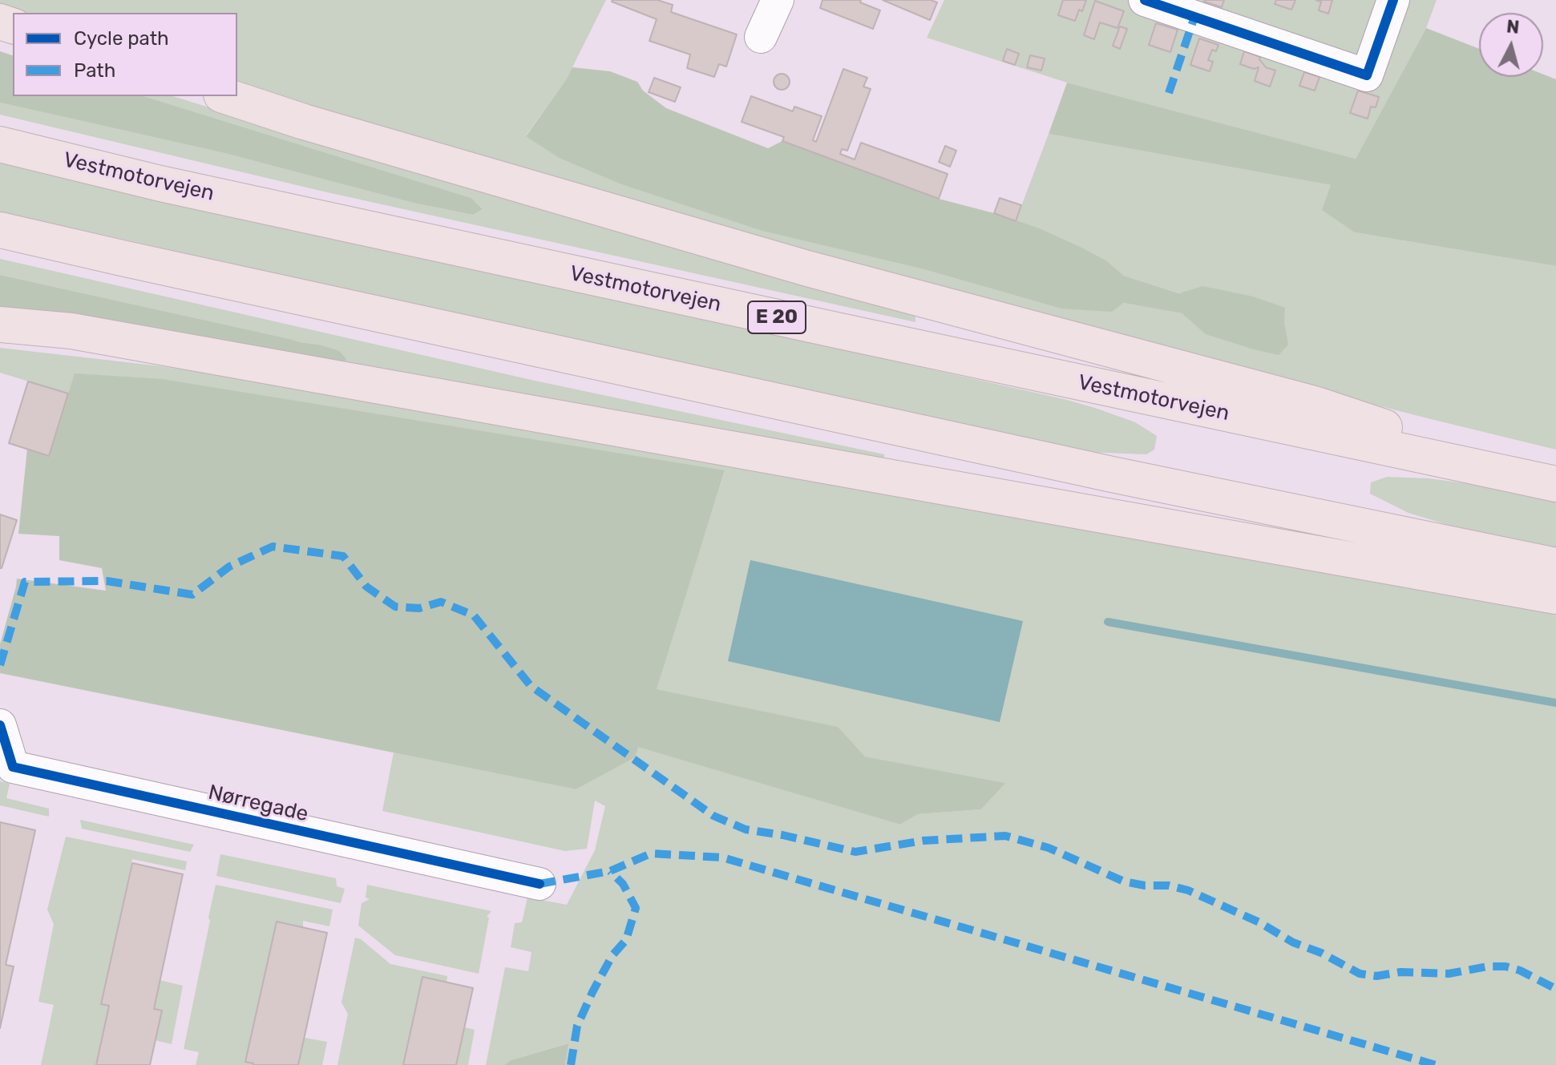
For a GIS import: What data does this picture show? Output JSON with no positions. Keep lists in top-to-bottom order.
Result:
{
  "streets": {
    "highway": ["Vestmotorvejen", "E 20"],
    "street": ["Nørregade"]
  },
  "legend": ["Cycle path", "Path"],
  "north": "top"
}
